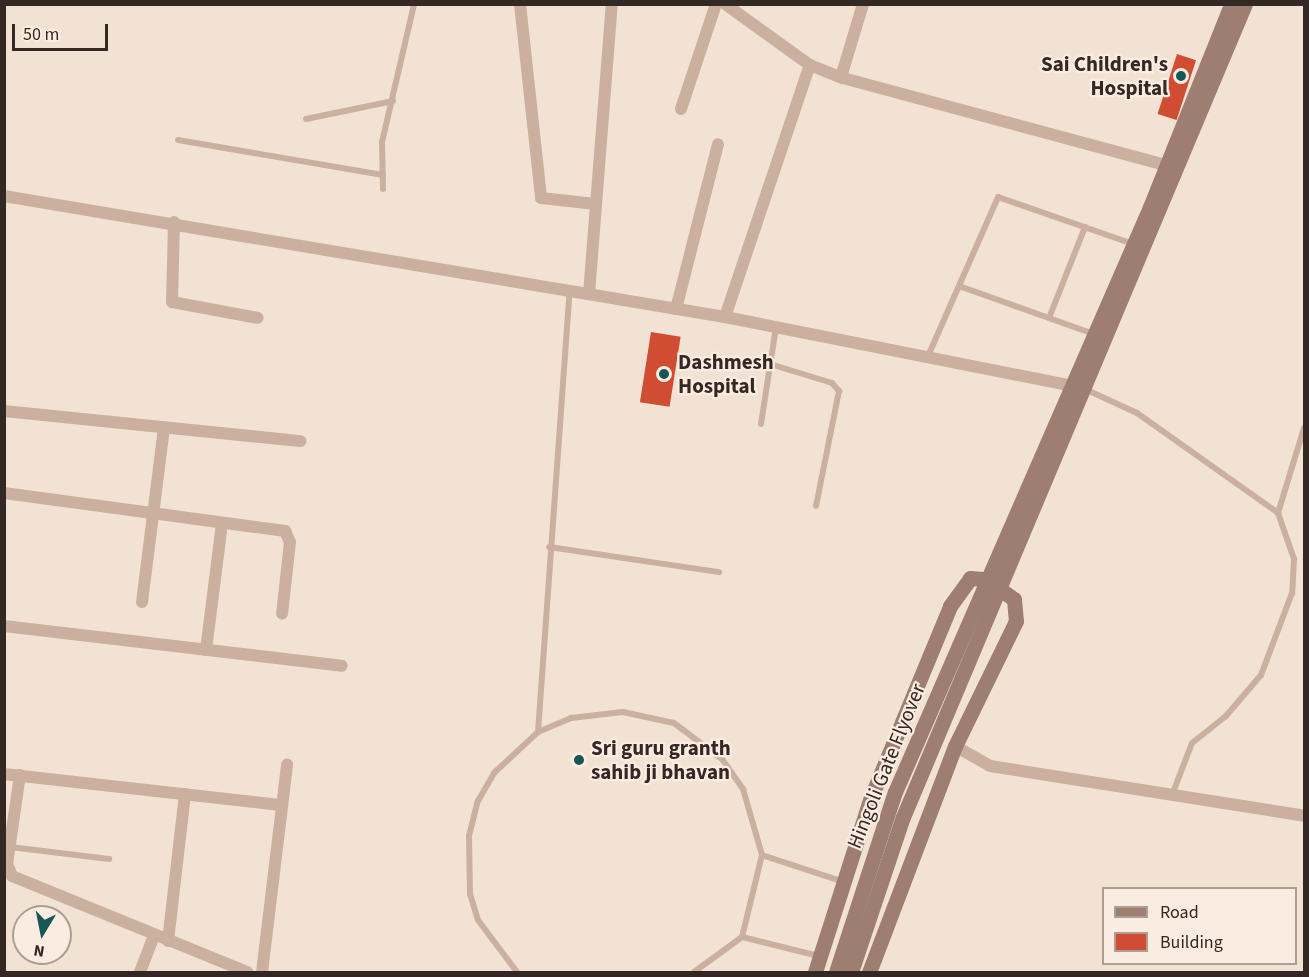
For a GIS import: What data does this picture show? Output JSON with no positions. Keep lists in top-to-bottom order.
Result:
{
  "streets": {
    "main road": ["Hingoli Gate Flyover"]
  },
  "places": ["Sai Children's Hospital", "Dashmesh Hospital", "Sri guru granth sahib ji bhavan"],
  "legend": ["Road", "Building"],
  "scale_bar": "50 m",
  "north": "bottom"
}
